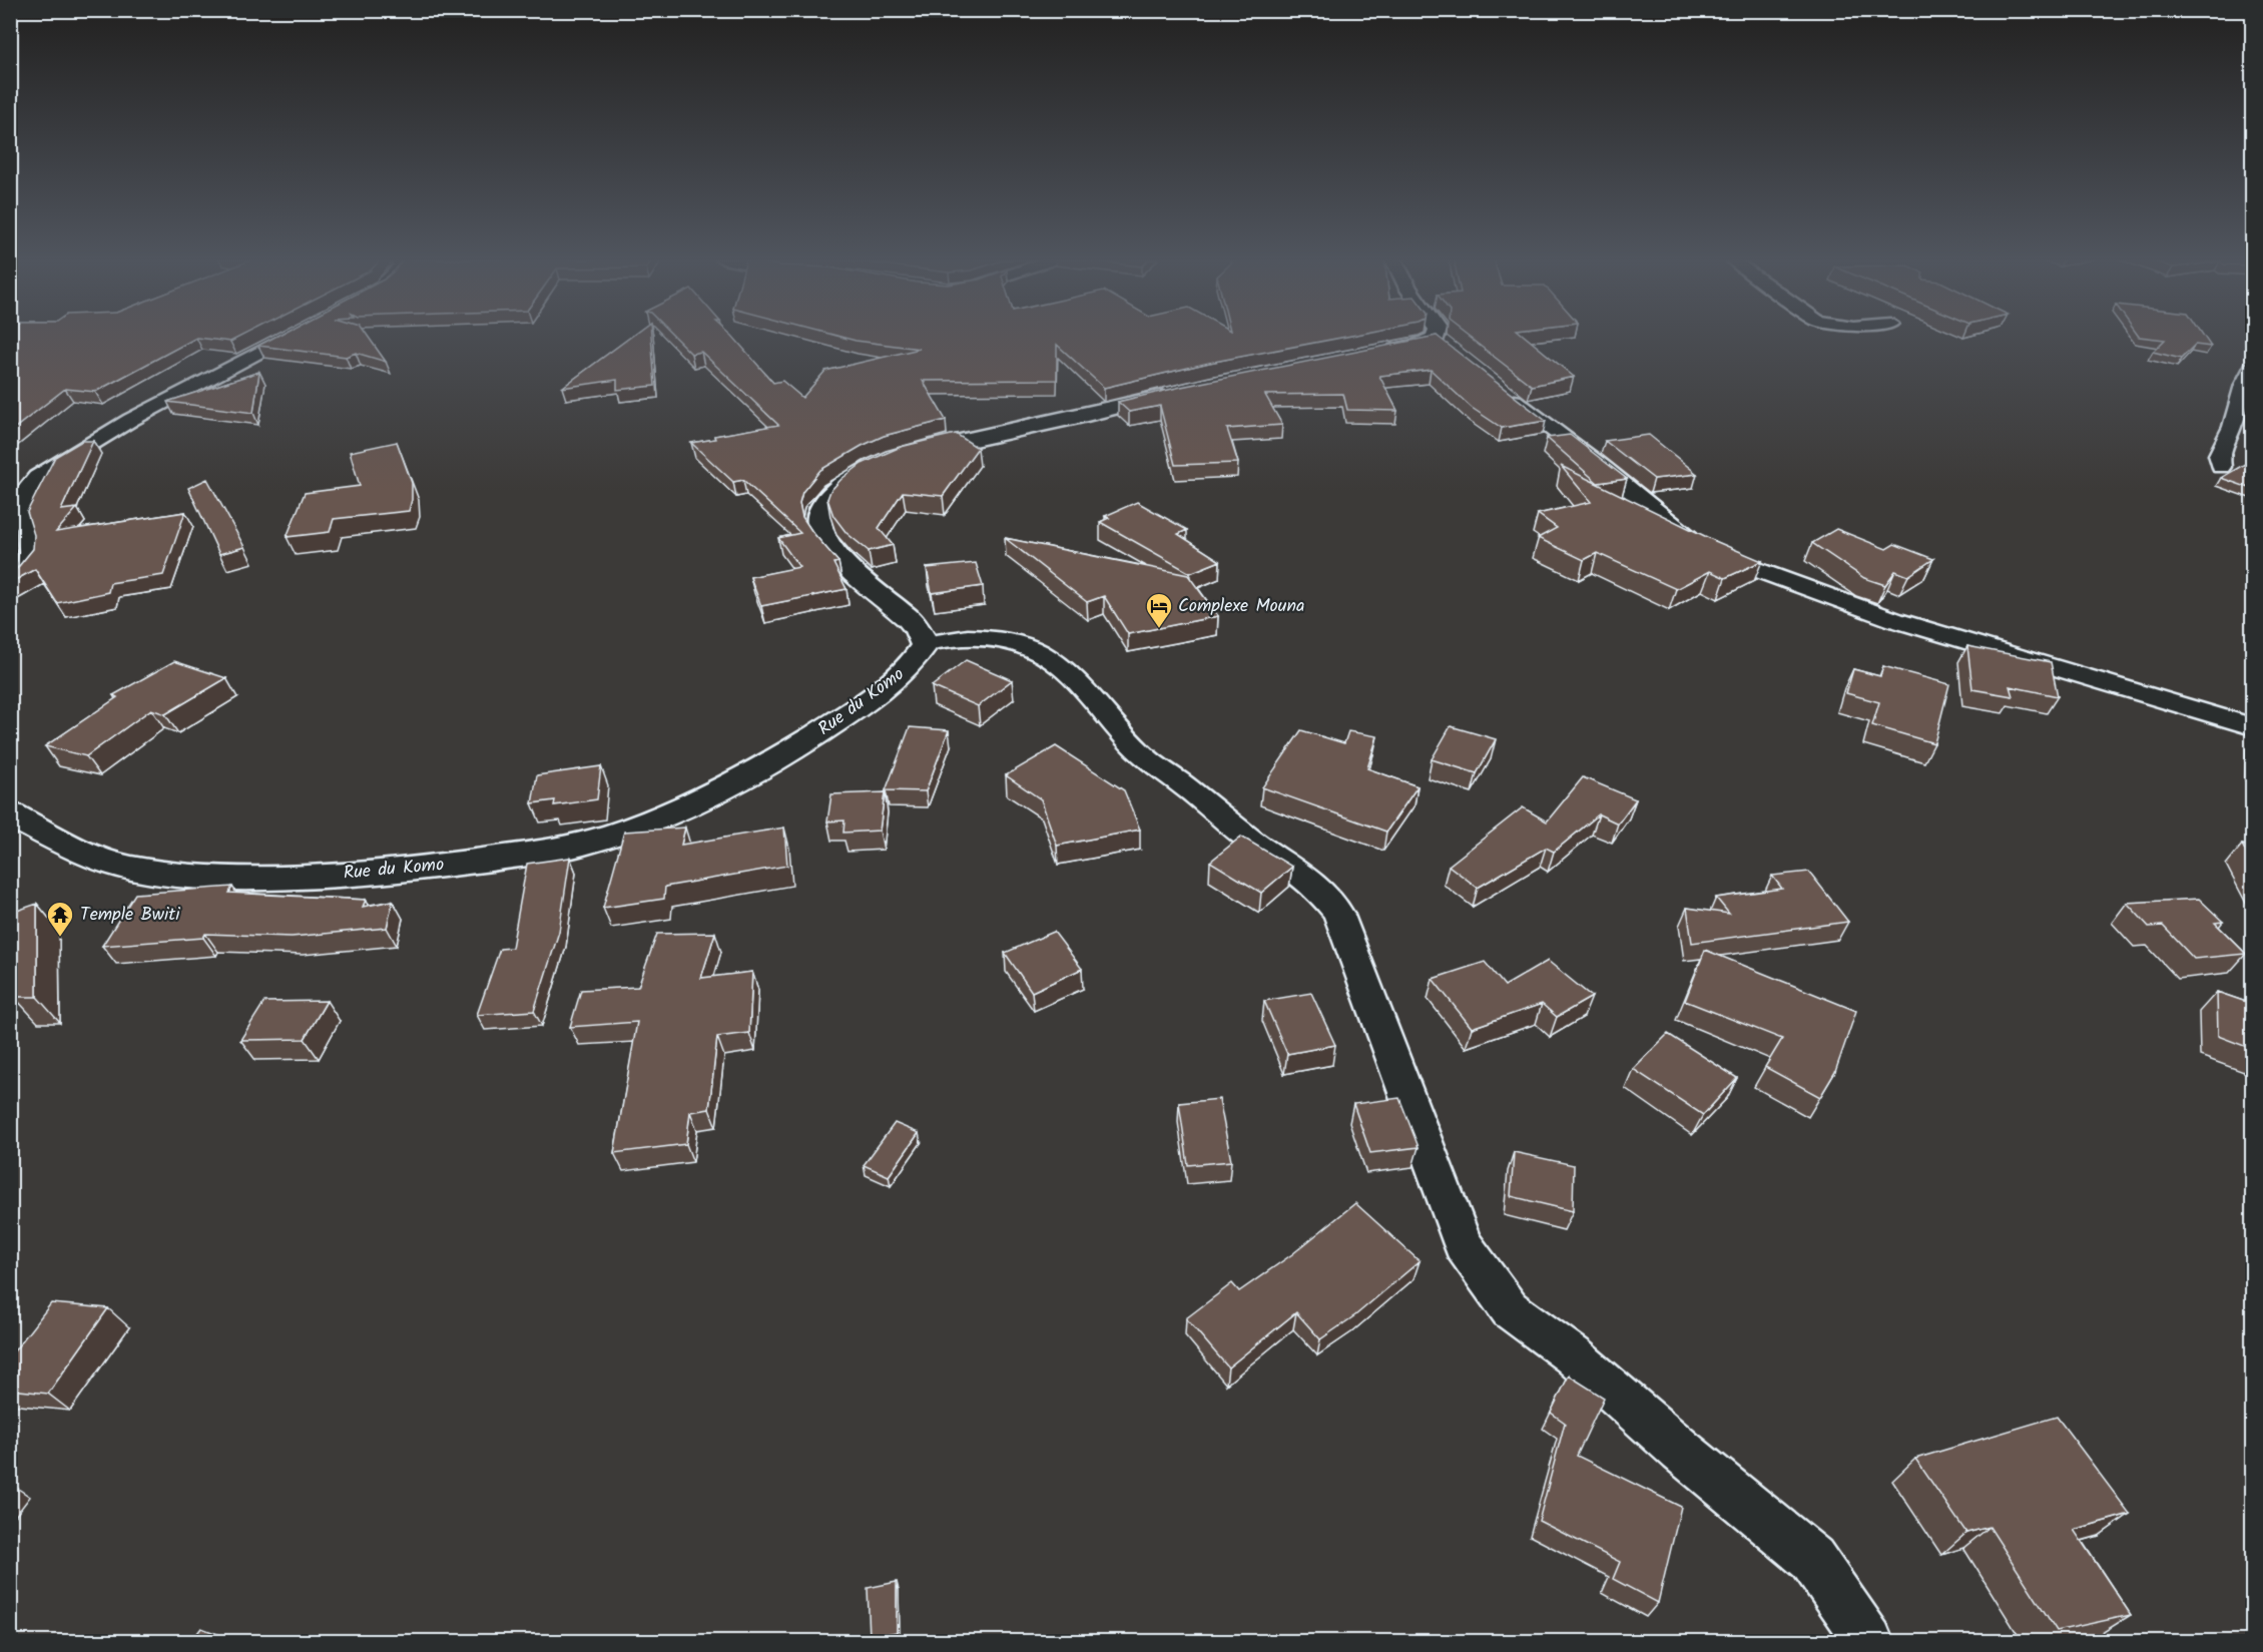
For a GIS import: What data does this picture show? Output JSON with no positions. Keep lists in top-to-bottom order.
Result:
{
  "streets": {
    "street": ["Rue du Komo"]
  },
  "places": {
    "hotel": ["Complexe Mouna"],
    "temple": ["Temple Bwiti"]
  }
}
